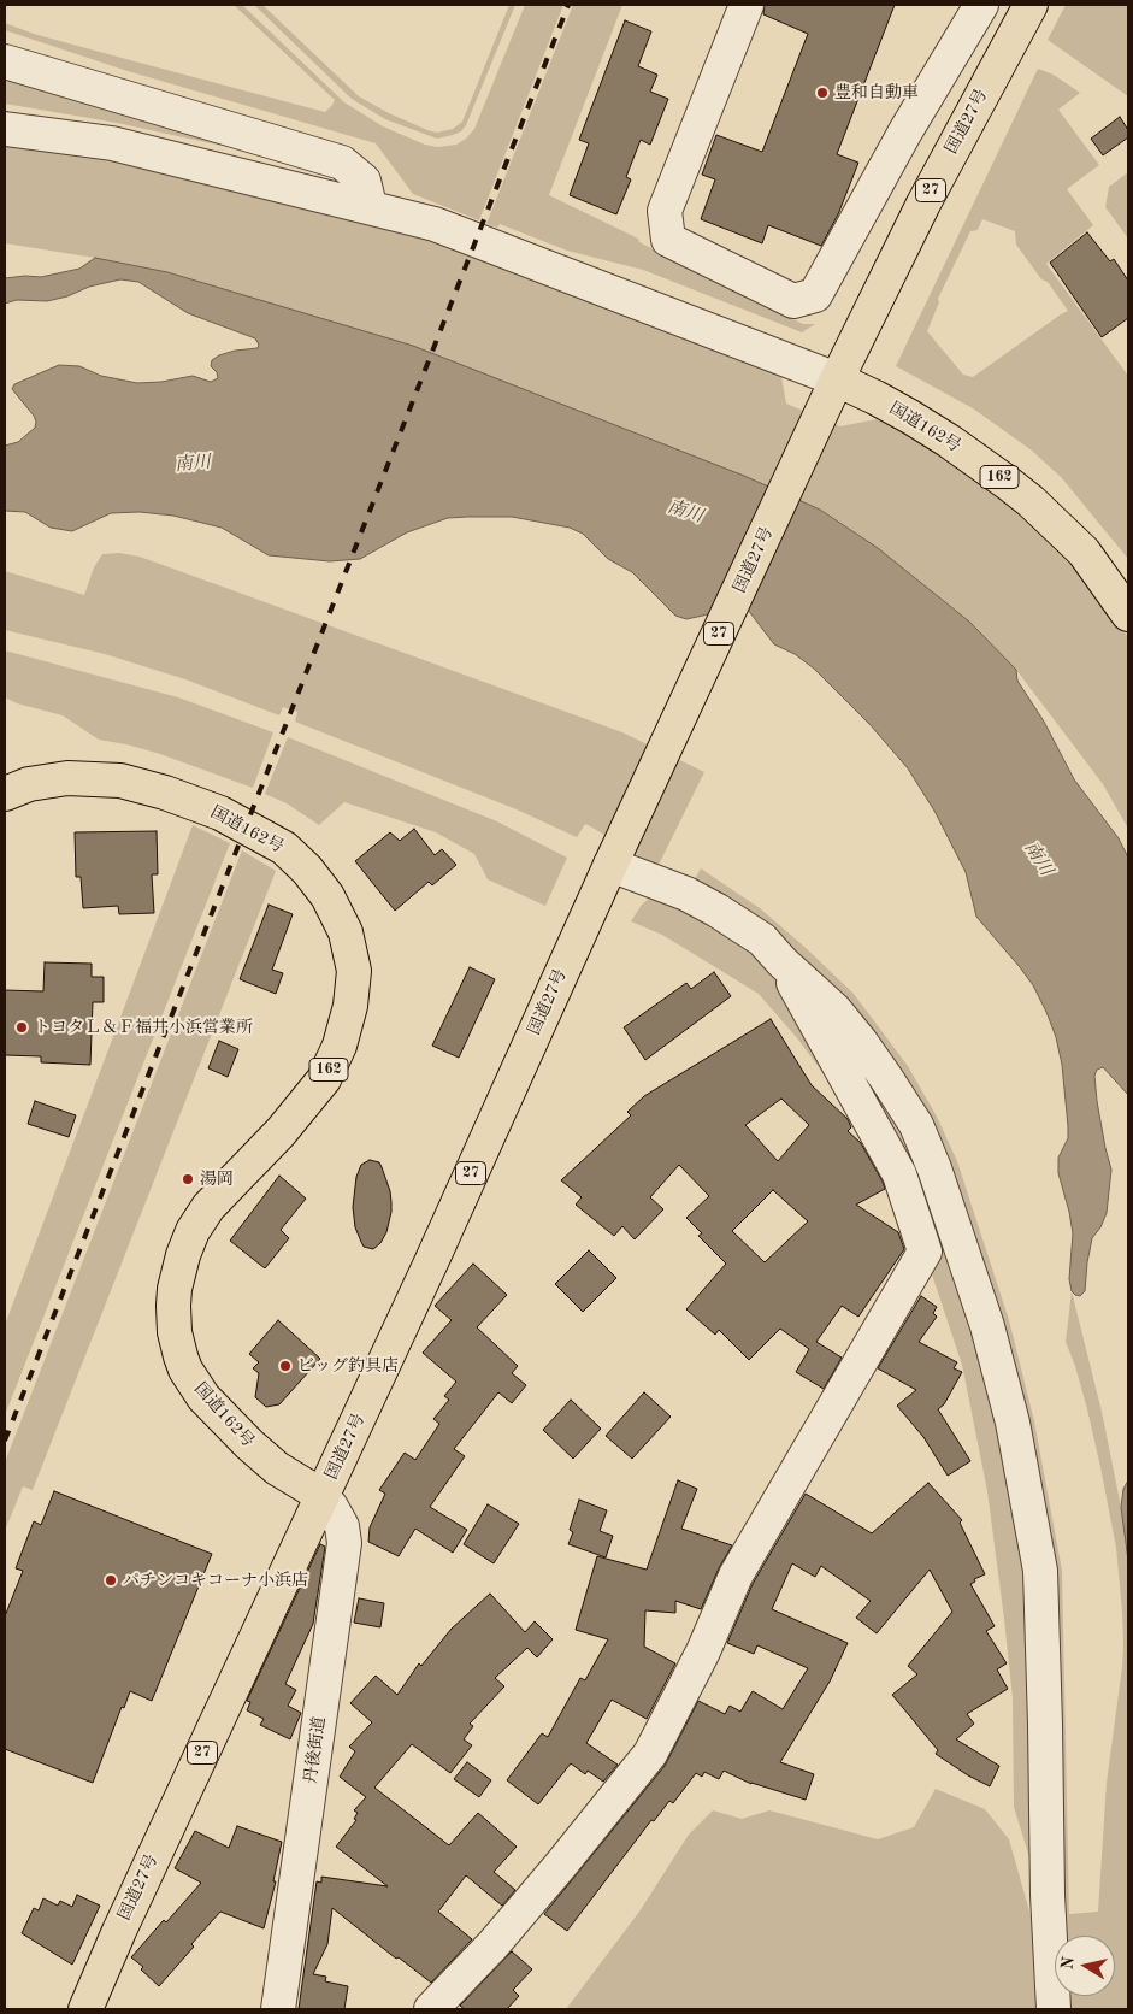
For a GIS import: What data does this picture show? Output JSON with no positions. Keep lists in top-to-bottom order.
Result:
{
  "streets": {
    "highway": [
      "国道27号",
      "27",
      "国道162号",
      "162"
    ],
    "street": ["丹後街道"]
  },
  "crossings": [
    ["国道27号", "国道162号"],
    ["国道27号", "丹後街道"],
    ["国道162号", "丹後街道"]
  ],
  "water": ["南川"],
  "places": [
    "豊和自動車",
    "トヨタＬ＆Ｆ福井小浜営業所",
    "湯岡",
    "ビッグ釣具店",
    "パチンコキコーナ小浜店"
  ],
  "north": "left"
}
